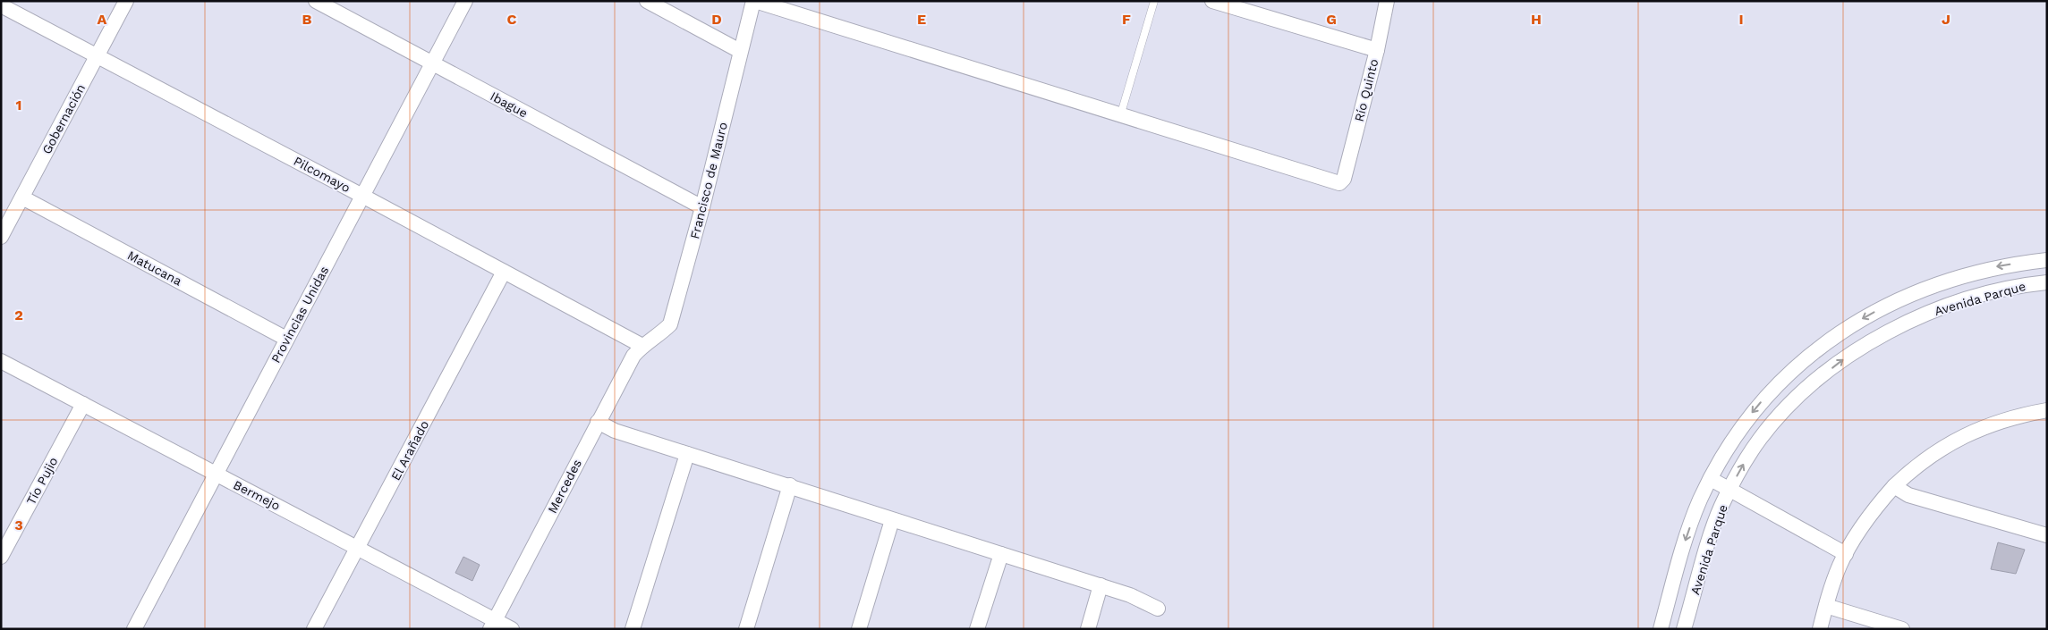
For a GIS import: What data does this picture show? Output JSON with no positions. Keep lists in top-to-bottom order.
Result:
{
  "streets": {
    "street": [
      "Río Quinto",
      "Ibague",
      "Gobernación",
      "Pilcomayo",
      "Francisco de Mauro",
      "Matucana",
      "Avenida Parque",
      "Provincias Unidas",
      "El Arañado",
      "Tío Pujio",
      "Mercedes",
      "Bermejo"
    ]
  },
  "crossings": [
    ["Ibague", "Francisco de Mauro"],
    ["Ibague", "Provincias Unidas"],
    ["Gobernación", "Pilcomayo"],
    ["Gobernación", "Matucana"],
    ["Pilcomayo", "Francisco de Mauro"],
    ["Pilcomayo", "Provincias Unidas"],
    ["Pilcomayo", "El Arañado"],
    ["Pilcomayo", "Mercedes"],
    ["Francisco de Mauro", "Mercedes"],
    ["Matucana", "Provincias Unidas"],
    ["Provincias Unidas", "Bermejo"],
    ["El Arañado", "Bermejo"],
    ["Tío Pujio", "Bermejo"],
    ["Mercedes", "Bermejo"]
  ],
  "grid": {
    "columns": [
      "A",
      "B",
      "C",
      "D",
      "E",
      "F",
      "G",
      "H",
      "I",
      "J"
    ],
    "rows": ["1", "2", "3"]
  }
}
